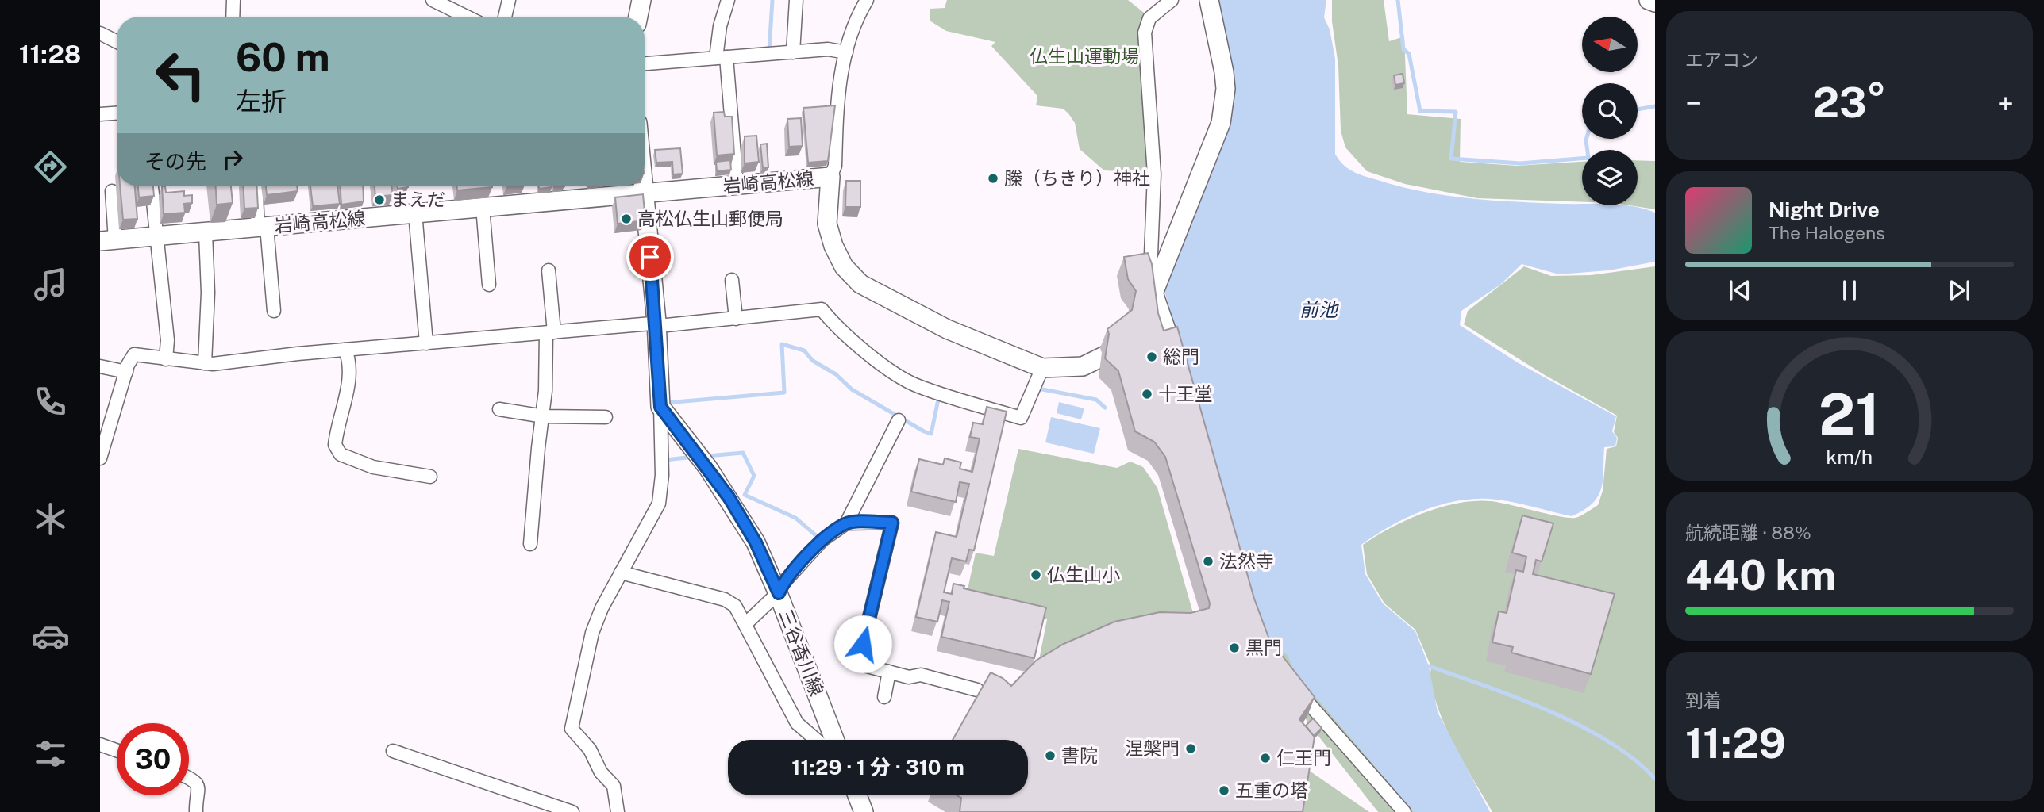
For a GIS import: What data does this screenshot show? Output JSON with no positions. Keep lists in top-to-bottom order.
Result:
{
  "streets": {
    "main road": ["岩崎高松線", "三谷香川線"]
  },
  "water": ["前池"],
  "parks": ["仏生山運動場"],
  "places": [
    "榺（ちきり）神社",
    "まえだ",
    "高松仏生山郵便局",
    "総門",
    "十王堂",
    "法然寺",
    "仏生山小",
    "黒門",
    "涅槃門",
    "書院",
    "仁王門",
    "五重の塔"
  ],
  "north": "left",
  "page": {
    "tabs": "11:28",
    "tile": [
      "エアコン",
      ["航続距離 · 88%", "440 km"],
      ["到着", "11:29"]
    ],
    "turn": ["60 m", "左折"],
    "heat": ["−", "23°", "+"],
    "then": "その先",
    "song": ["Night Drive", "The Halogens"],
    "limit": "30",
    "trip": "11:29 · 1 分 · 310 m",
    "gauge": ["21", "km/h"]
  }
}
